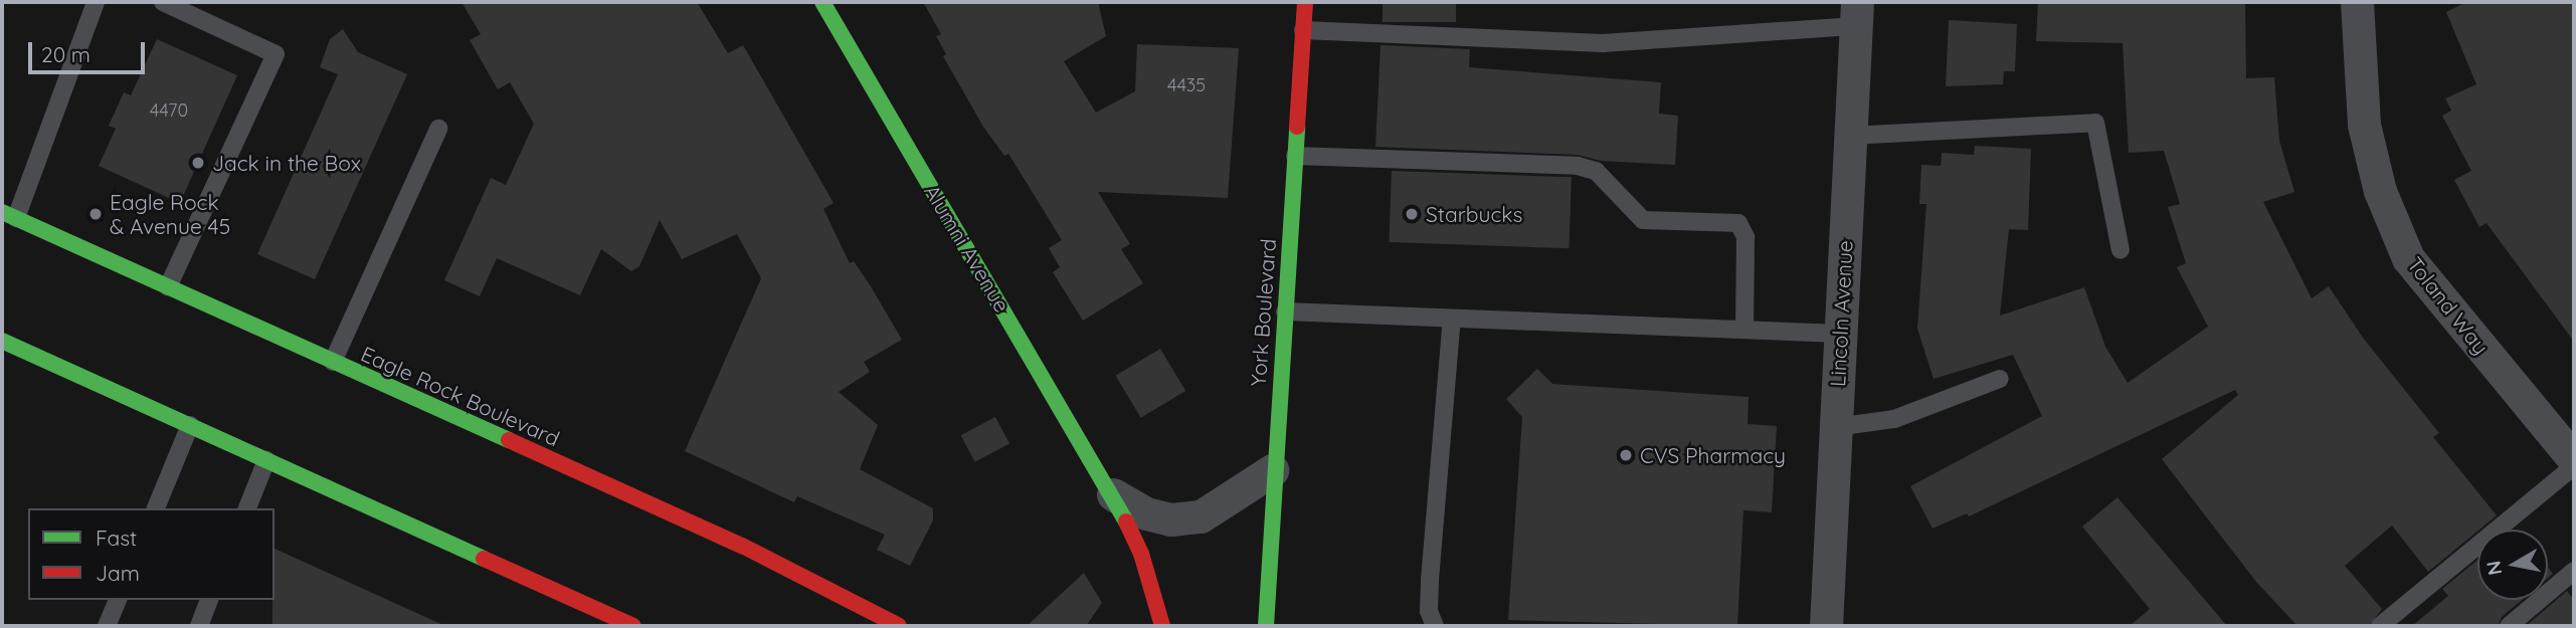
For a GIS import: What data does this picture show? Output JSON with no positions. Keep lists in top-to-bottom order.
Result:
{
  "streets": {
    "main road": ["Alumni Avenue", "York Boulevard", "Eagle Rock Boulevard"],
    "street": ["Toland Way", "Lincoln Avenue"]
  },
  "crossings": [
    ["Alumni Avenue", "York Boulevard"]
  ],
  "places": [
    "Jack in the Box",
    "Eagle Rock & Avenue 45",
    "Starbucks",
    "CVS Pharmacy"
  ],
  "house_numbers": ["4435", "4470"],
  "legend": ["Fast", "Jam"],
  "scale_bar": "20 m",
  "north": "left"
}
